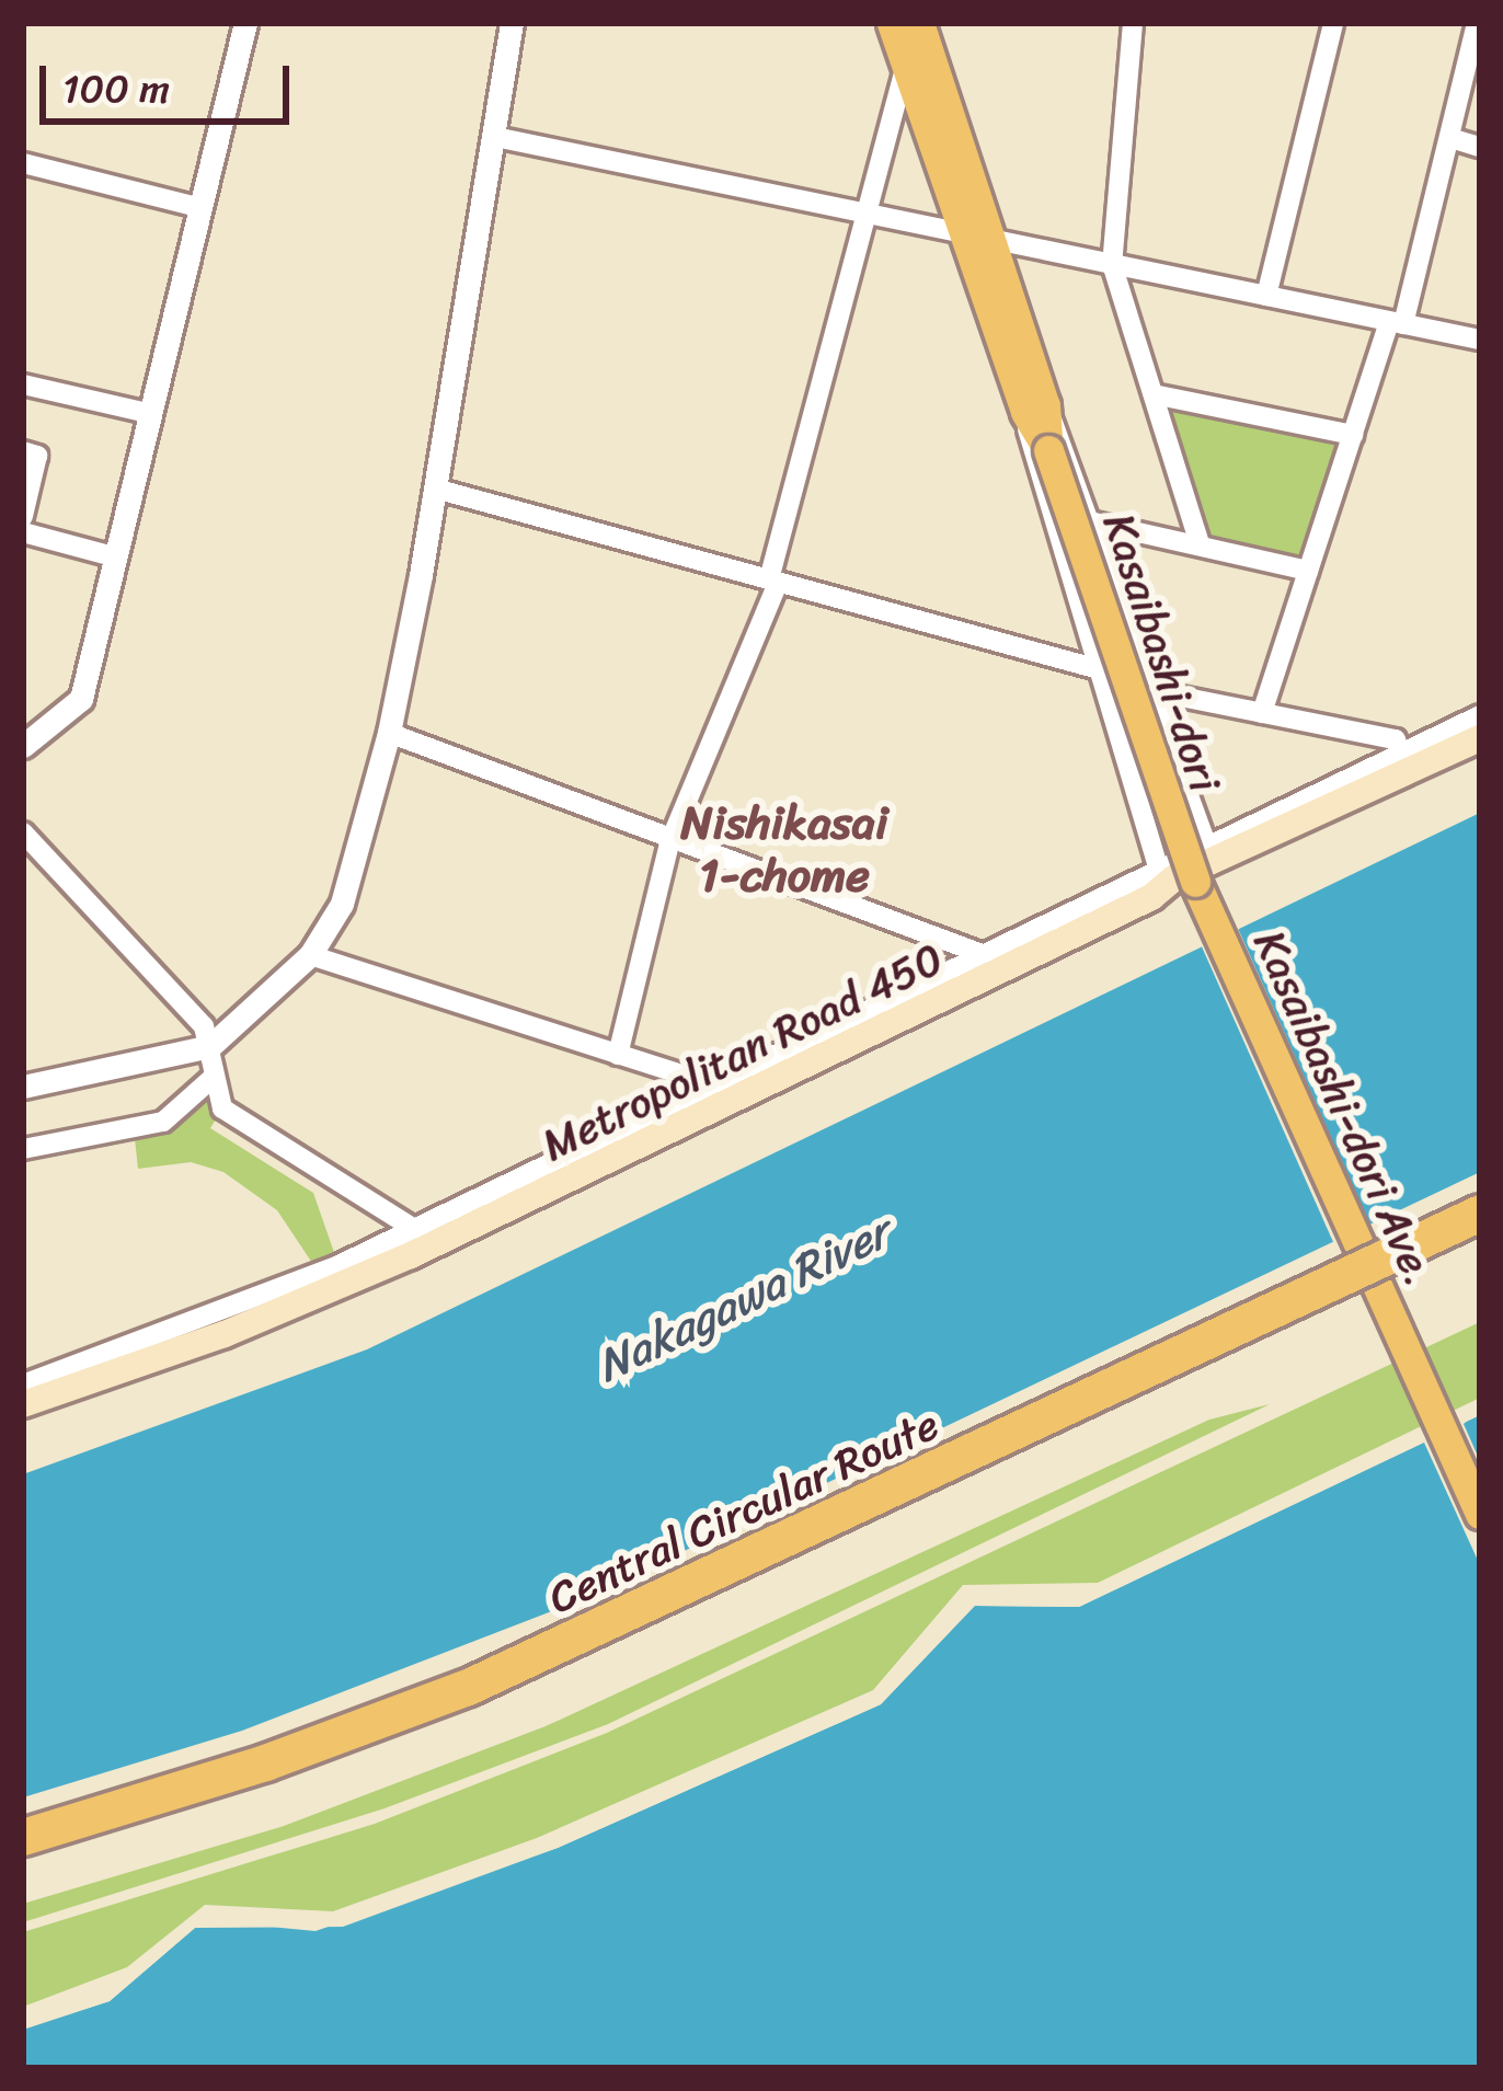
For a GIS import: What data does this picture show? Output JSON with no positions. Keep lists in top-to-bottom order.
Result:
{
  "streets": {
    "highway": ["Central Circular Route"],
    "main road": ["Kasaibashi-dori", "Metropolitan Road 450"]
  },
  "districts": ["Nishikasai 1-chome"],
  "water": ["Nakagawa River"],
  "scale_bar": "100 m"
}
